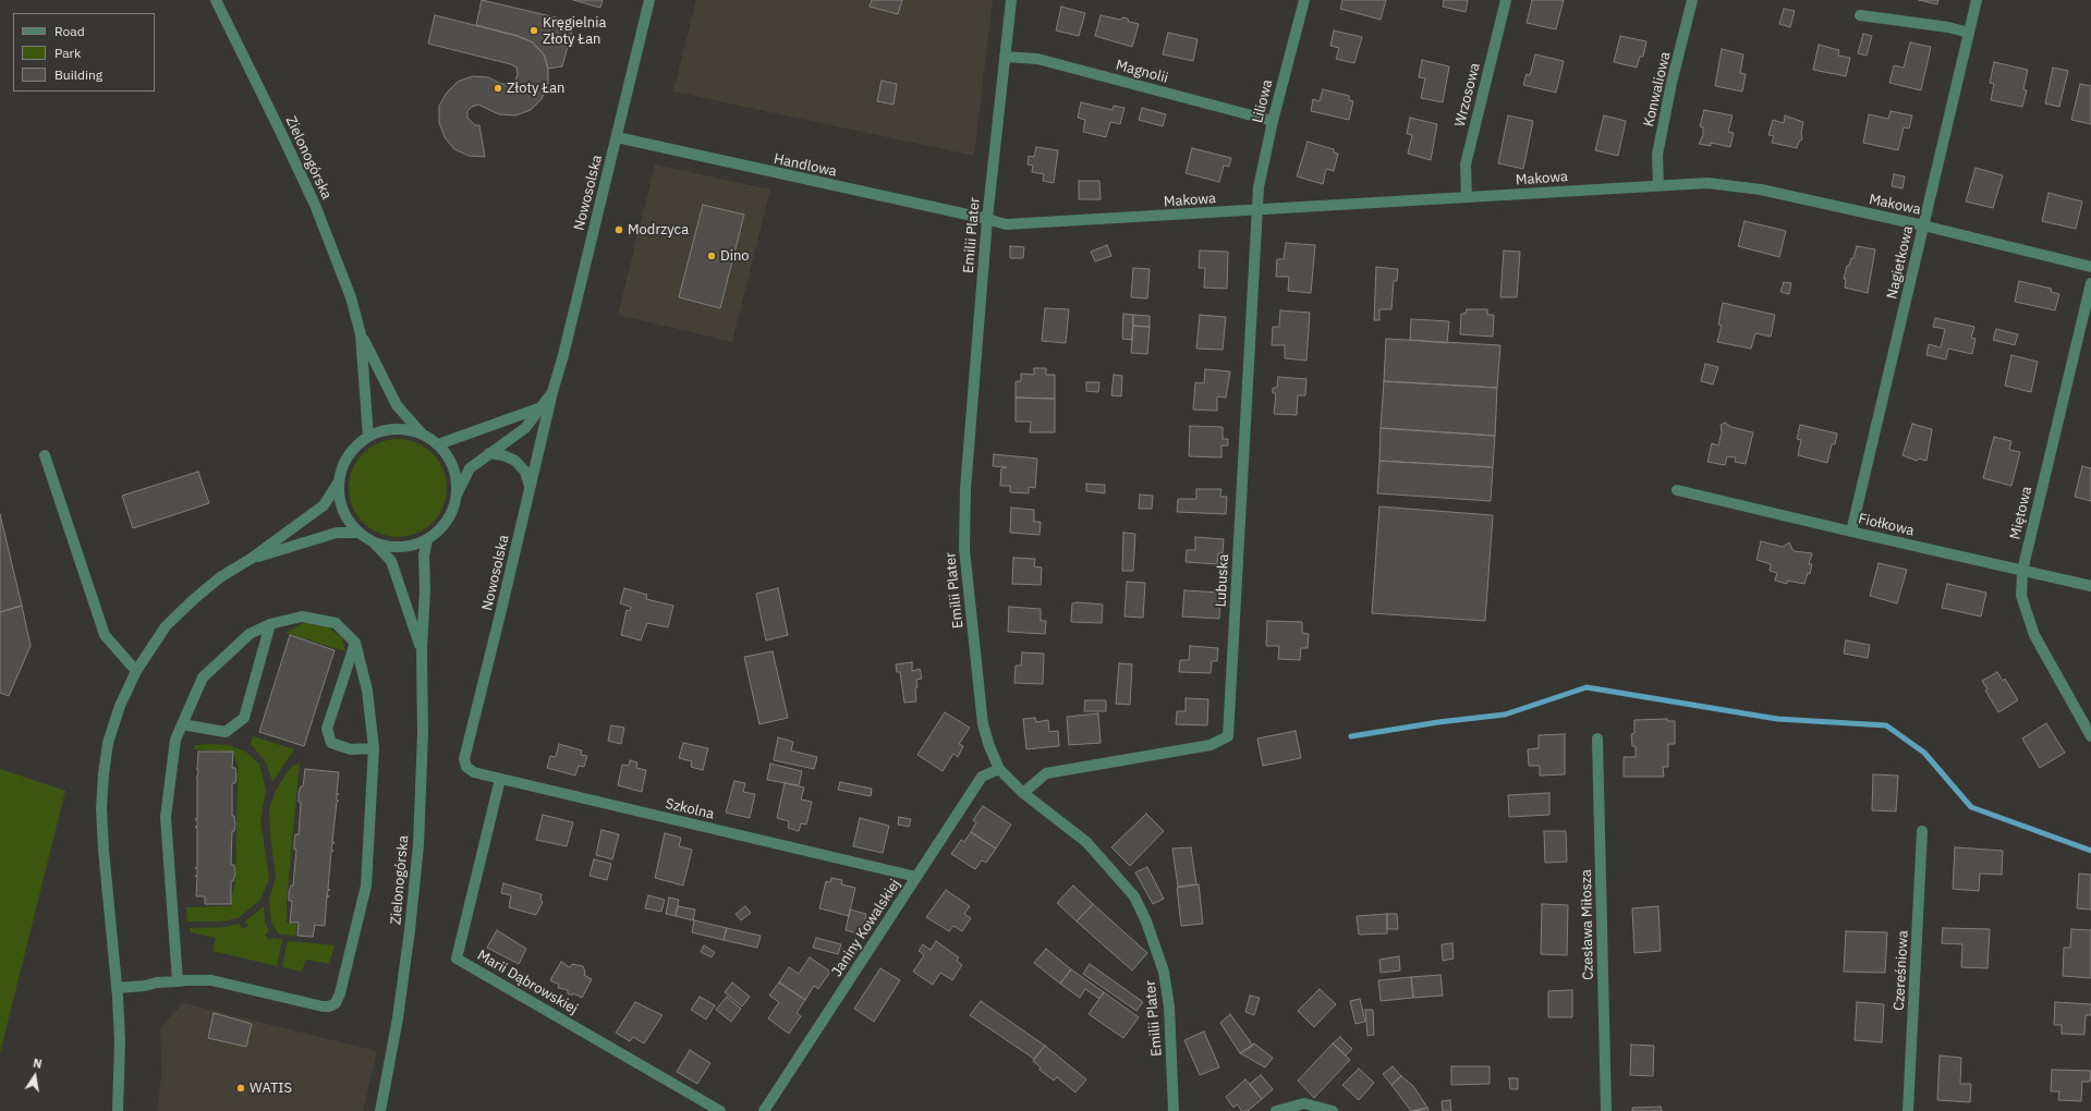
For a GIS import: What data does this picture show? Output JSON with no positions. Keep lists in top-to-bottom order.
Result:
{
  "streets": {
    "street": [
      "Magnolii",
      "Konwaliowa",
      "Wrzosowa",
      "Liliowa",
      "Zielonogórska",
      "Handlowa",
      "Makowa",
      "Nowosolska",
      "Emilii Plater",
      "Nagietkowa",
      "Miętowa",
      "Fiołkowa",
      "Lubuska",
      "Szkolna",
      "Czesława Miłosza",
      "Janiny Kowalskiej",
      "Czereśniowa",
      "Marii Dąbrowskiej"
    ]
  },
  "crossings": [
    ["Magnolii", "Liliowa"],
    ["Magnolii", "Emilii Plater"],
    ["Konwaliowa", "Makowa"],
    ["Wrzosowa", "Makowa"],
    ["Liliowa", "Makowa"],
    ["Liliowa", "Lubuska"],
    ["Zielonogórska", "Nowosolska"],
    ["Handlowa", "Makowa"],
    ["Handlowa", "Nowosolska"],
    ["Handlowa", "Emilii Plater"],
    ["Makowa", "Emilii Plater"],
    ["Makowa", "Nagietkowa"],
    ["Makowa", "Lubuska"],
    ["Nowosolska", "Szkolna"],
    ["Emilii Plater", "Lubuska"],
    ["Emilii Plater", "Janiny Kowalskiej"],
    ["Nagietkowa", "Fiołkowa"],
    ["Miętowa", "Fiołkowa"],
    ["Szkolna", "Janiny Kowalskiej"],
    ["Szkolna", "Marii Dąbrowskiej"]
  ],
  "places": [
    "Kręgielnia Złoty Łan",
    "Złoty Łan",
    "Modrzyca",
    "Dino",
    "WATIS"
  ],
  "legend": ["Road", "Park", "Building"],
  "north": "top"
}
